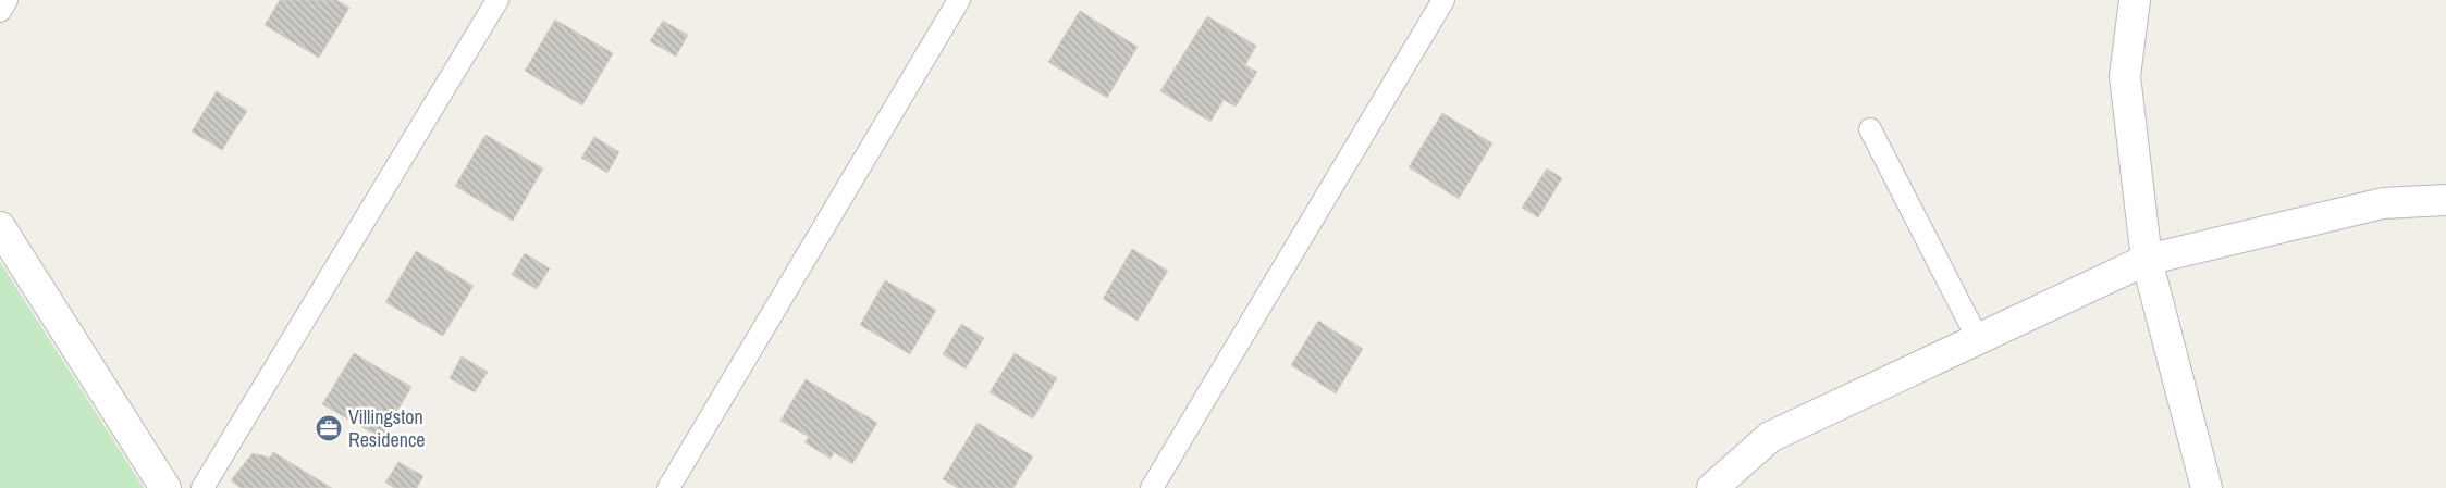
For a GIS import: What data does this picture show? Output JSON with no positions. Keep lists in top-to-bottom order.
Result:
{
  "places": {
    "office": ["Villingston Residence"]
  }
}
